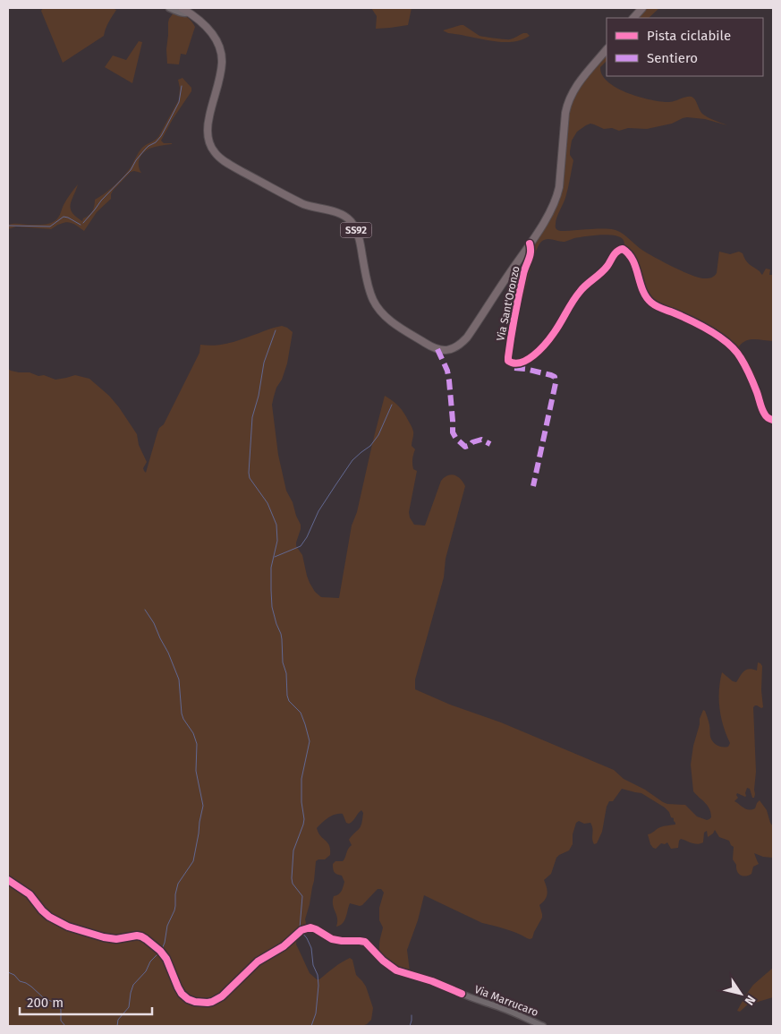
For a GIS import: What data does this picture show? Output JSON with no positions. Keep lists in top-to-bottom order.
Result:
{
  "streets": {
    "main road": ["SS92"],
    "street": ["Via Sant'Oronzo", "Via Marrucaro"]
  },
  "crossings": [
    ["SS92", "Via Sant'Oronzo"]
  ],
  "legend": ["Pista ciclabile", "Sentiero"],
  "scale_bar": "200 m",
  "north": "bottom right"
}
